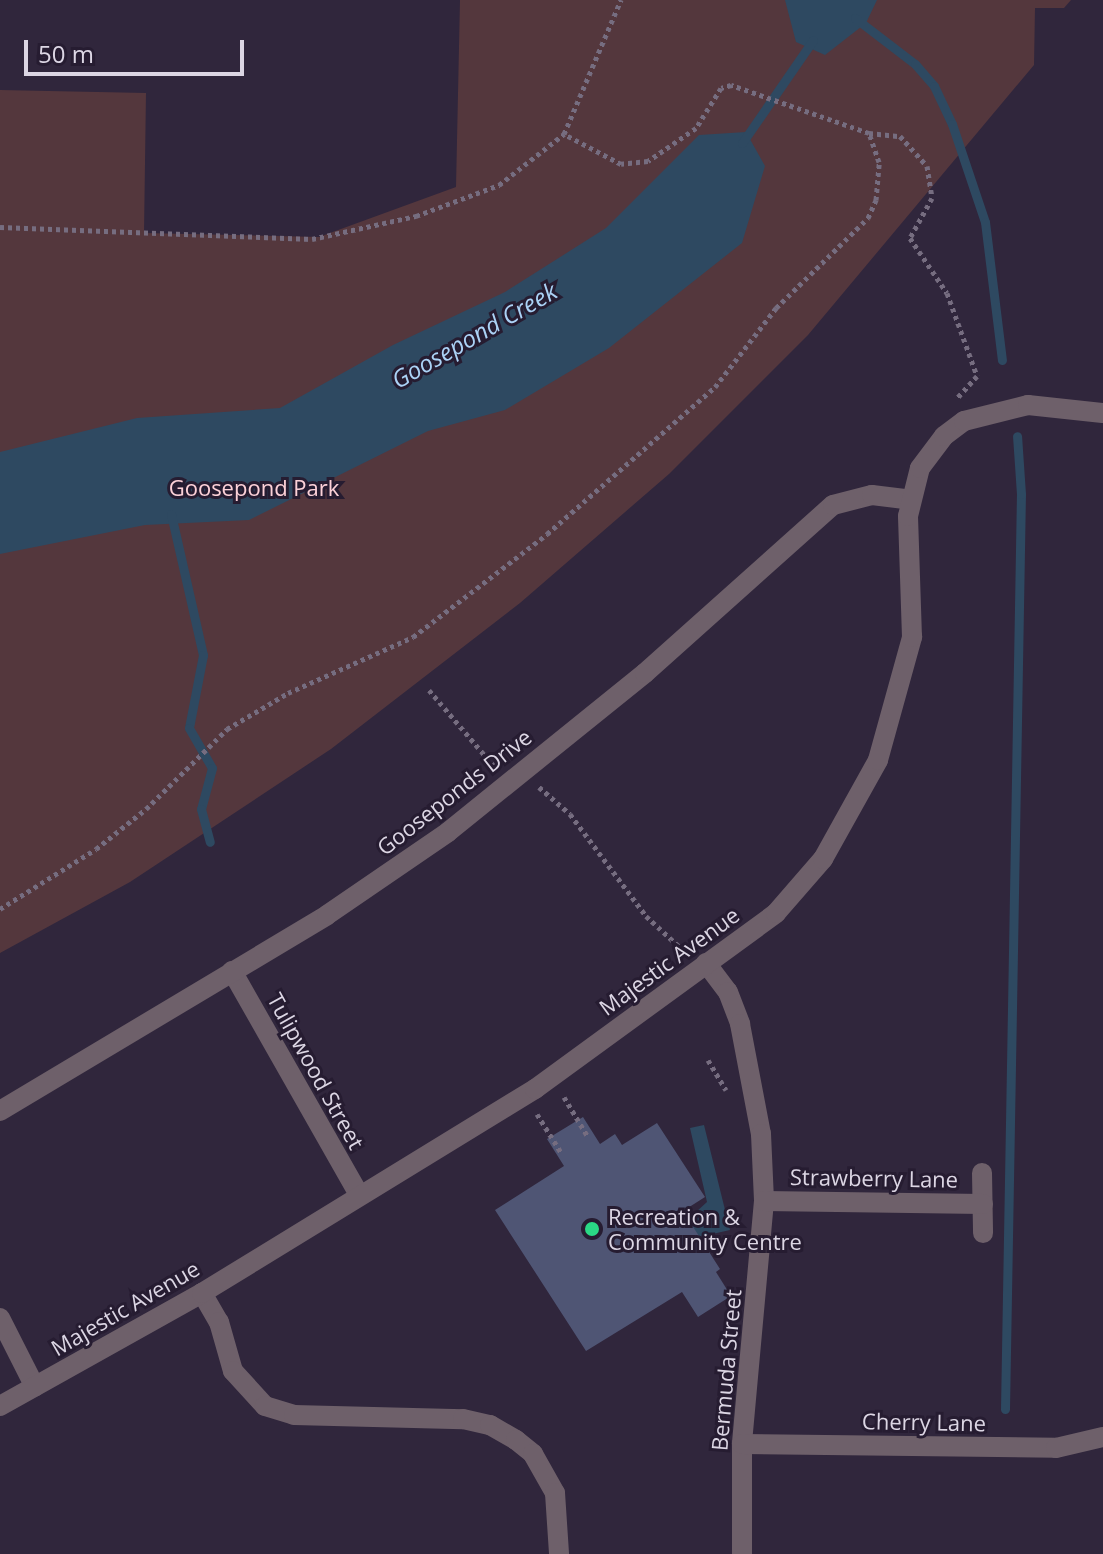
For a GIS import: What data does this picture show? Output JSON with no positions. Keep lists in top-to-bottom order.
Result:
{
  "streets": {
    "street": [
      "Gooseponds Drive",
      "Majestic Avenue",
      "Tulipwood Street",
      "Strawberry Lane",
      "Bermuda Street",
      "Cherry Lane"
    ]
  },
  "crossings": [
    ["Gooseponds Drive", "Majestic Avenue"],
    ["Gooseponds Drive", "Tulipwood Street"],
    ["Majestic Avenue", "Tulipwood Street"],
    ["Majestic Avenue", "Bermuda Street"],
    ["Strawberry Lane", "Bermuda Street"],
    ["Bermuda Street", "Cherry Lane"]
  ],
  "water": ["Goosepond Creek"],
  "parks": ["Goosepond Park"],
  "places": ["Recreation & Community Centre"],
  "scale_bar": "50 m"
}
